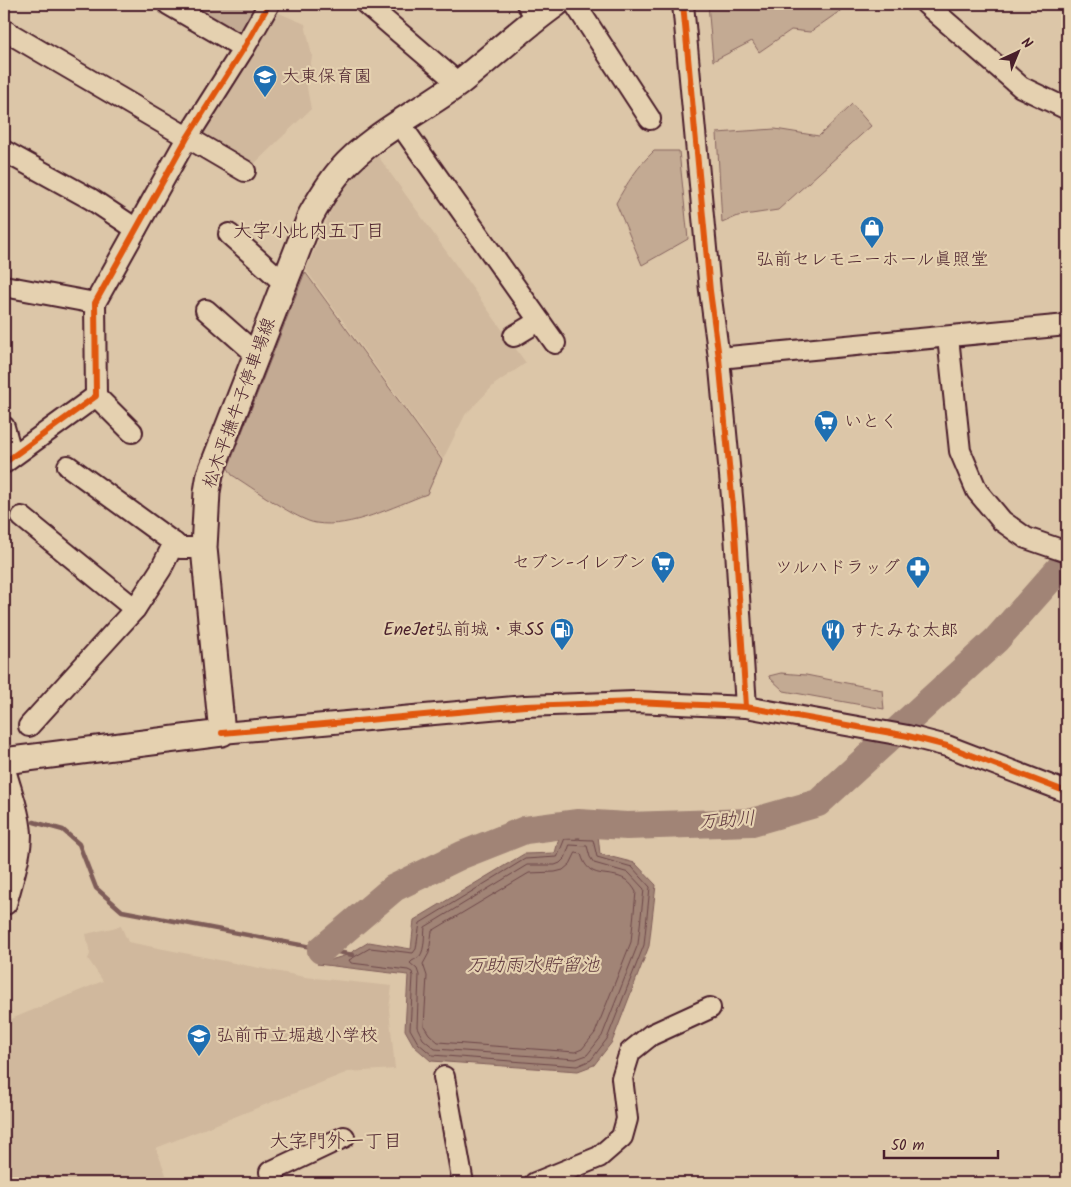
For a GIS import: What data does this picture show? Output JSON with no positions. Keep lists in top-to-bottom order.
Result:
{
  "streets": {
    "main road": ["松木平撫牛子停車場線"]
  },
  "districts": ["大字小比内五丁目", "大字門外一丁目"],
  "water": ["万助川", "万助雨水貯留池"],
  "places": {
    "school or university": ["大東保育園", "弘前市立堀越小学校"],
    "shop": ["弘前セレモニーホール眞照堂"],
    "supermarket": ["いとく", "セブン-イレブン"],
    "pharmacy": ["ツルハドラッグ"],
    "fuel station": ["EneJet弘前城・東SS"],
    "restaurant": ["すたみな太郎"]
  },
  "scale_bar": "50 m",
  "north": "top right"
}
